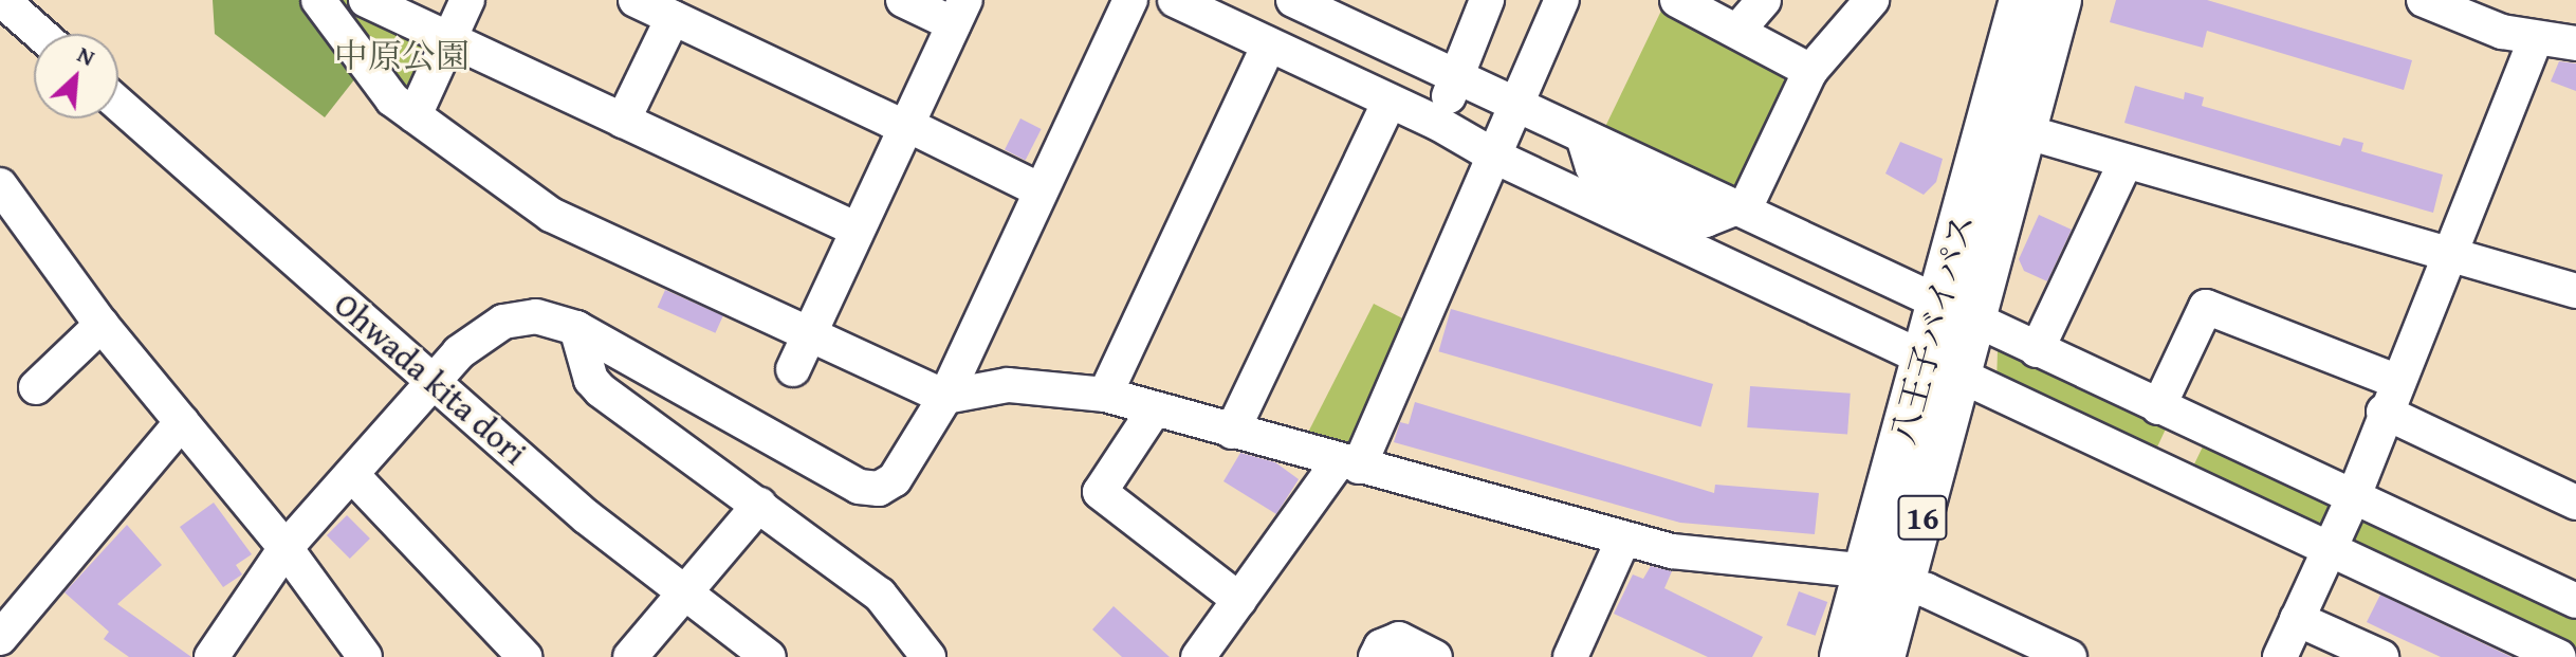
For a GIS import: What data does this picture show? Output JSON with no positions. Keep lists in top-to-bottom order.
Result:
{
  "streets": {
    "highway": ["八王子バイパス", "16"],
    "street": ["Ohwada kita dori"]
  },
  "crossings": [
    ["八王子バイパス", "16"]
  ],
  "parks": ["中原公園"],
  "north": "top right"
}
